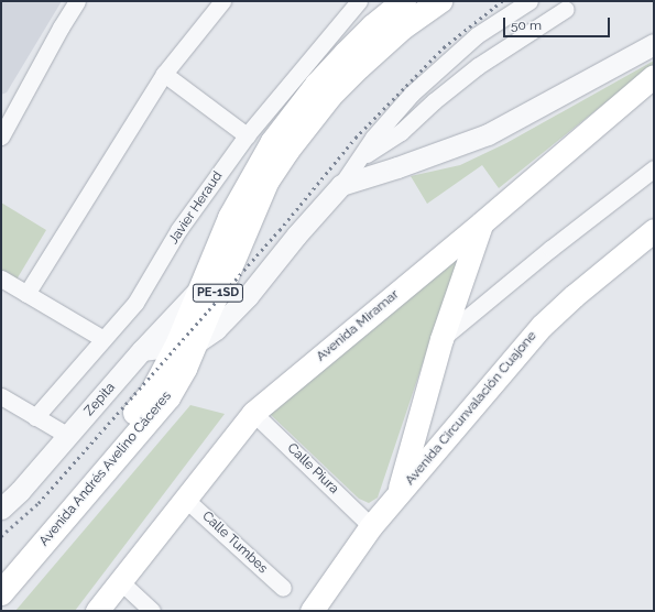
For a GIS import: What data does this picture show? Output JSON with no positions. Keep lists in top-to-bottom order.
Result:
{
  "streets": {
    "highway": ["PE-1SD", "Avenida Andrés Avelino Cáceres"],
    "main road": ["Avenida Miramar", "Avenida Circunvalación Cuajone"],
    "street": [
      "Javier Heraud",
      "Zepita",
      "Calle Piura",
      "Calle Tumbes"
    ]
  },
  "crossings": [
    ["Avenida Miramar", "Calle Piura"],
    ["Avenida Miramar", "Calle Tumbes"],
    ["Zepita", "Avenida Andrés Avelino Cáceres"],
    ["Avenida Circunvalación Cuajone", "Calle Piura"]
  ],
  "scale_bar": "50 m"
}
